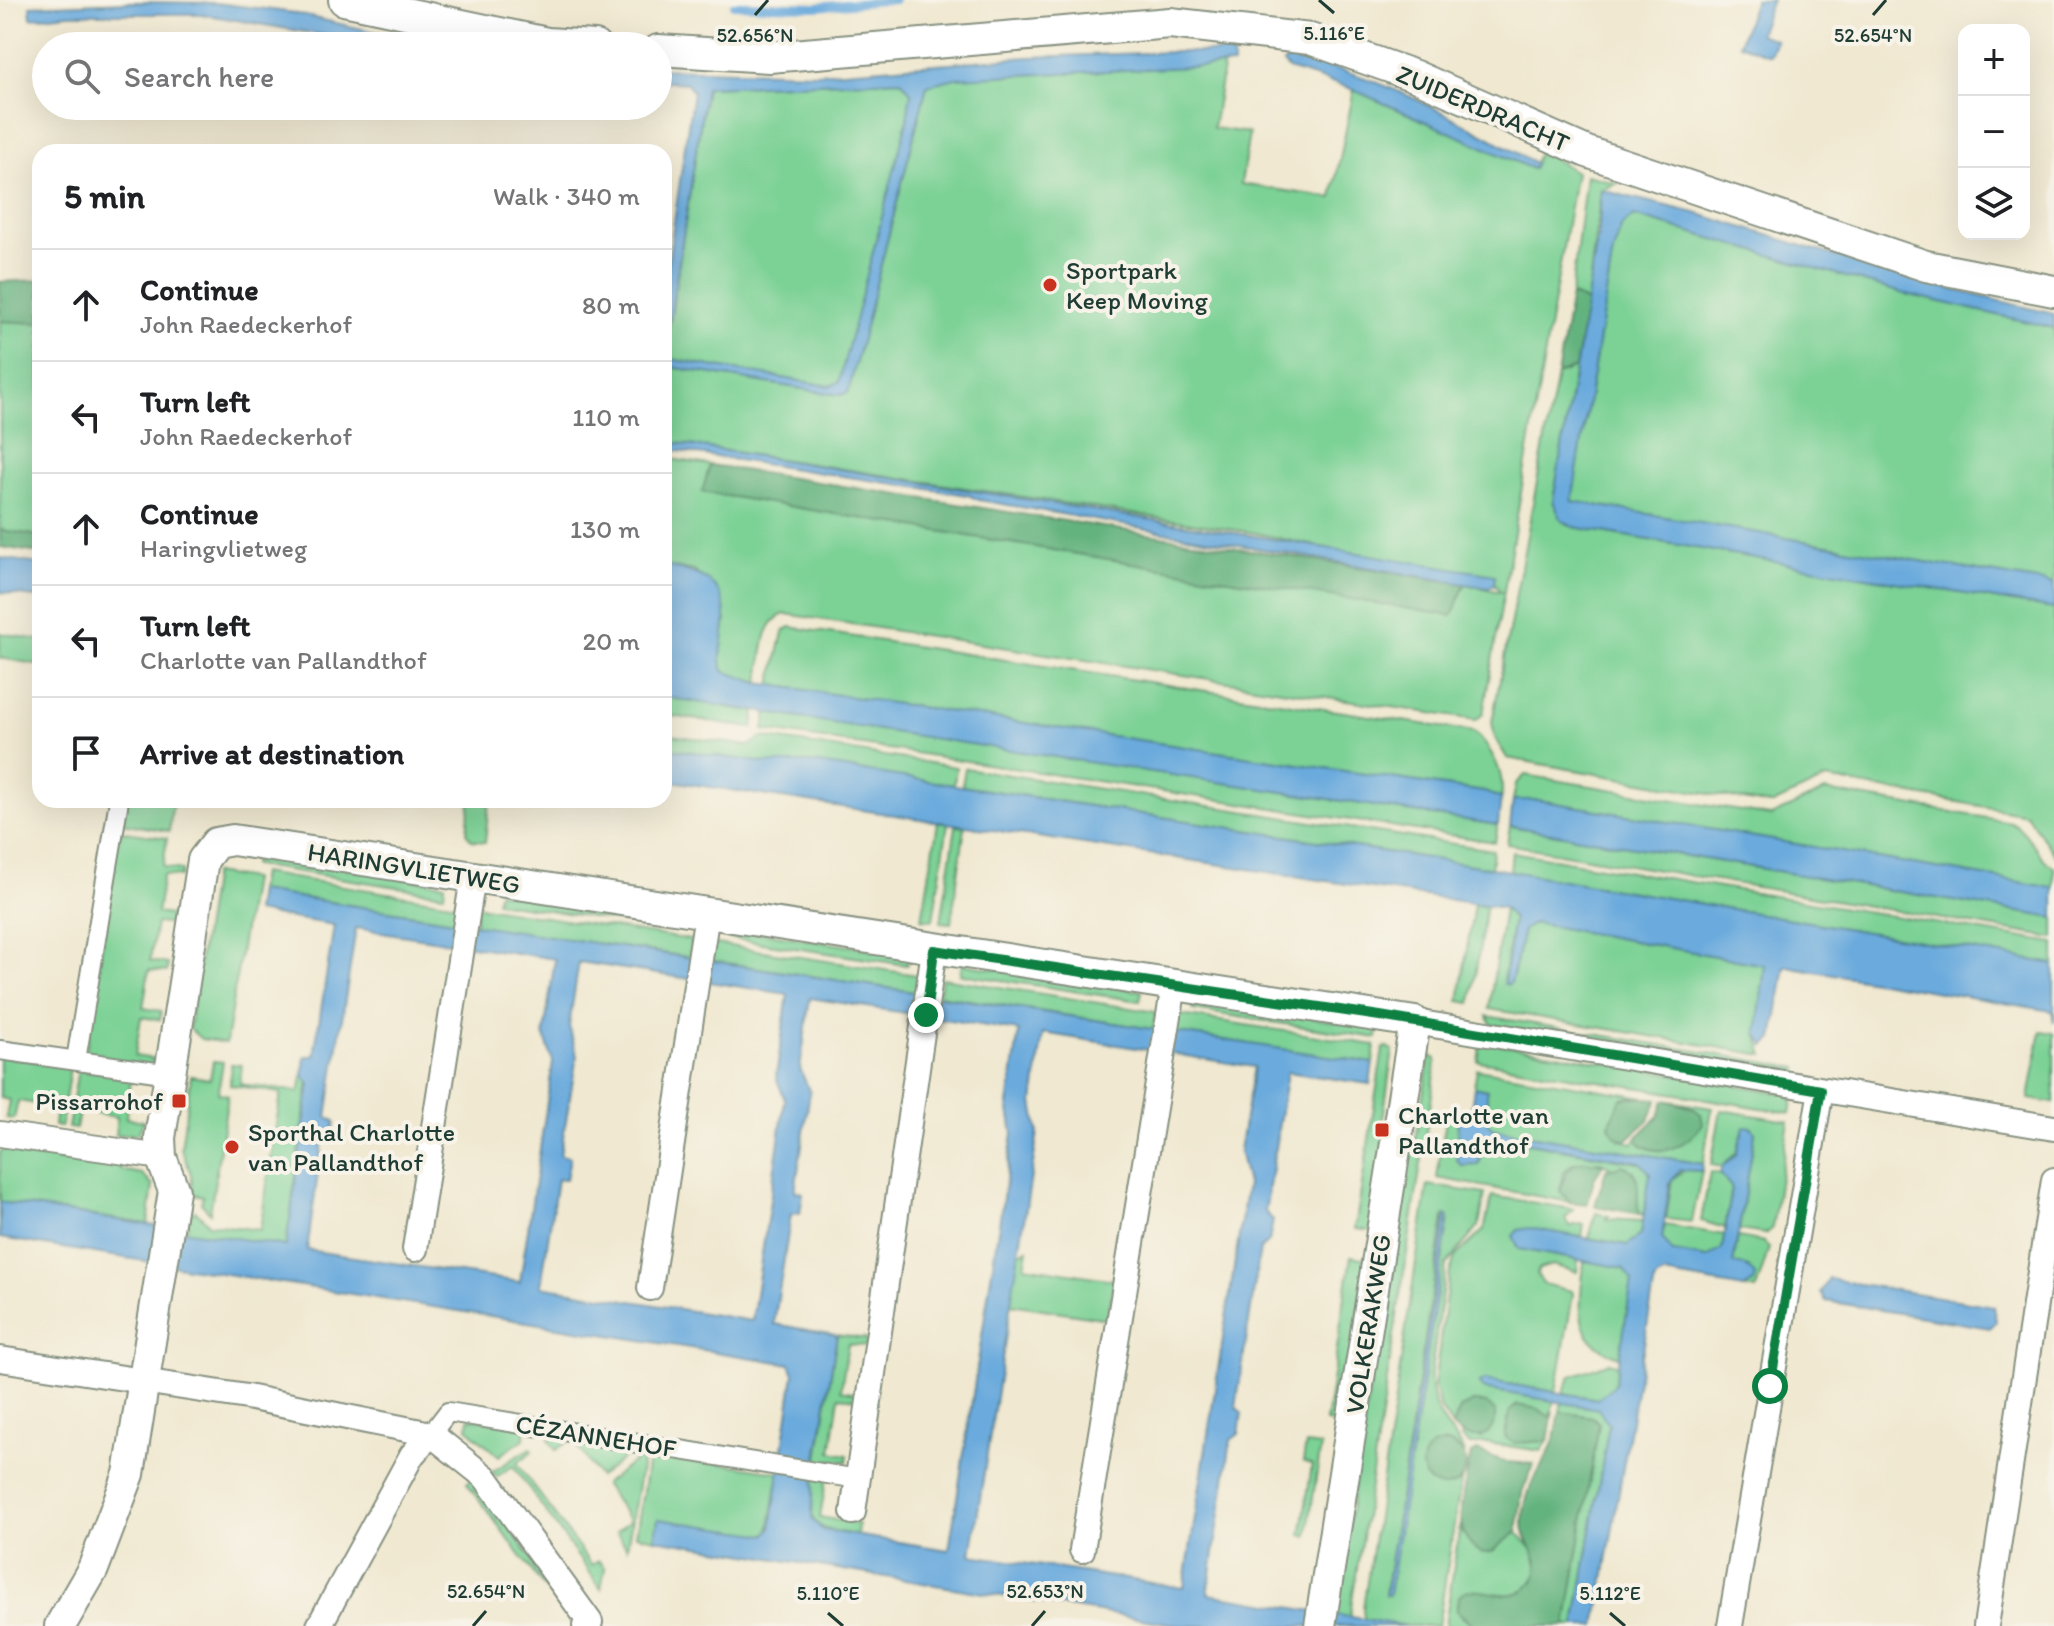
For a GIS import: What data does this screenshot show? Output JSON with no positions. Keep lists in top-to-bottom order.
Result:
{
  "streets": {
    "street": [
      "ZUIDERDRACHT",
      "HARINGVLIETWEG",
      "VOLKERAKWEG",
      "CÉZANNEHOF"
    ]
  },
  "crossings": [
    ["HARINGVLIETWEG", "VOLKERAKWEG"]
  ],
  "places": {
    "other": ["Sportpark Keep Moving", "Sporthal Charlotte van Pallandthof"],
    "transit": ["Pissarrohof", "Charlotte van Pallandthof"]
  },
  "page": {
    "map_buttons": ["+", "−"],
    "search": "Search here",
    "heading": ["5 min", "Walk · 340 m"],
    "list": [
      ["Continue", "John Raedeckerhof", "80 m"],
      ["Turn left", "John Raedeckerhof", "110 m"],
      ["Continue", "Haringvlietweg", "130 m"],
      ["Turn left", "Charlotte van Pallandthof", "20 m"],
      "Arrive at destination"
    ]
  },
  "coordinates": [
    "5.116°E",
    "52.656°N",
    "52.654°N",
    "52.653°N",
    "5.110°E",
    "5.112°E"
  ]
}
